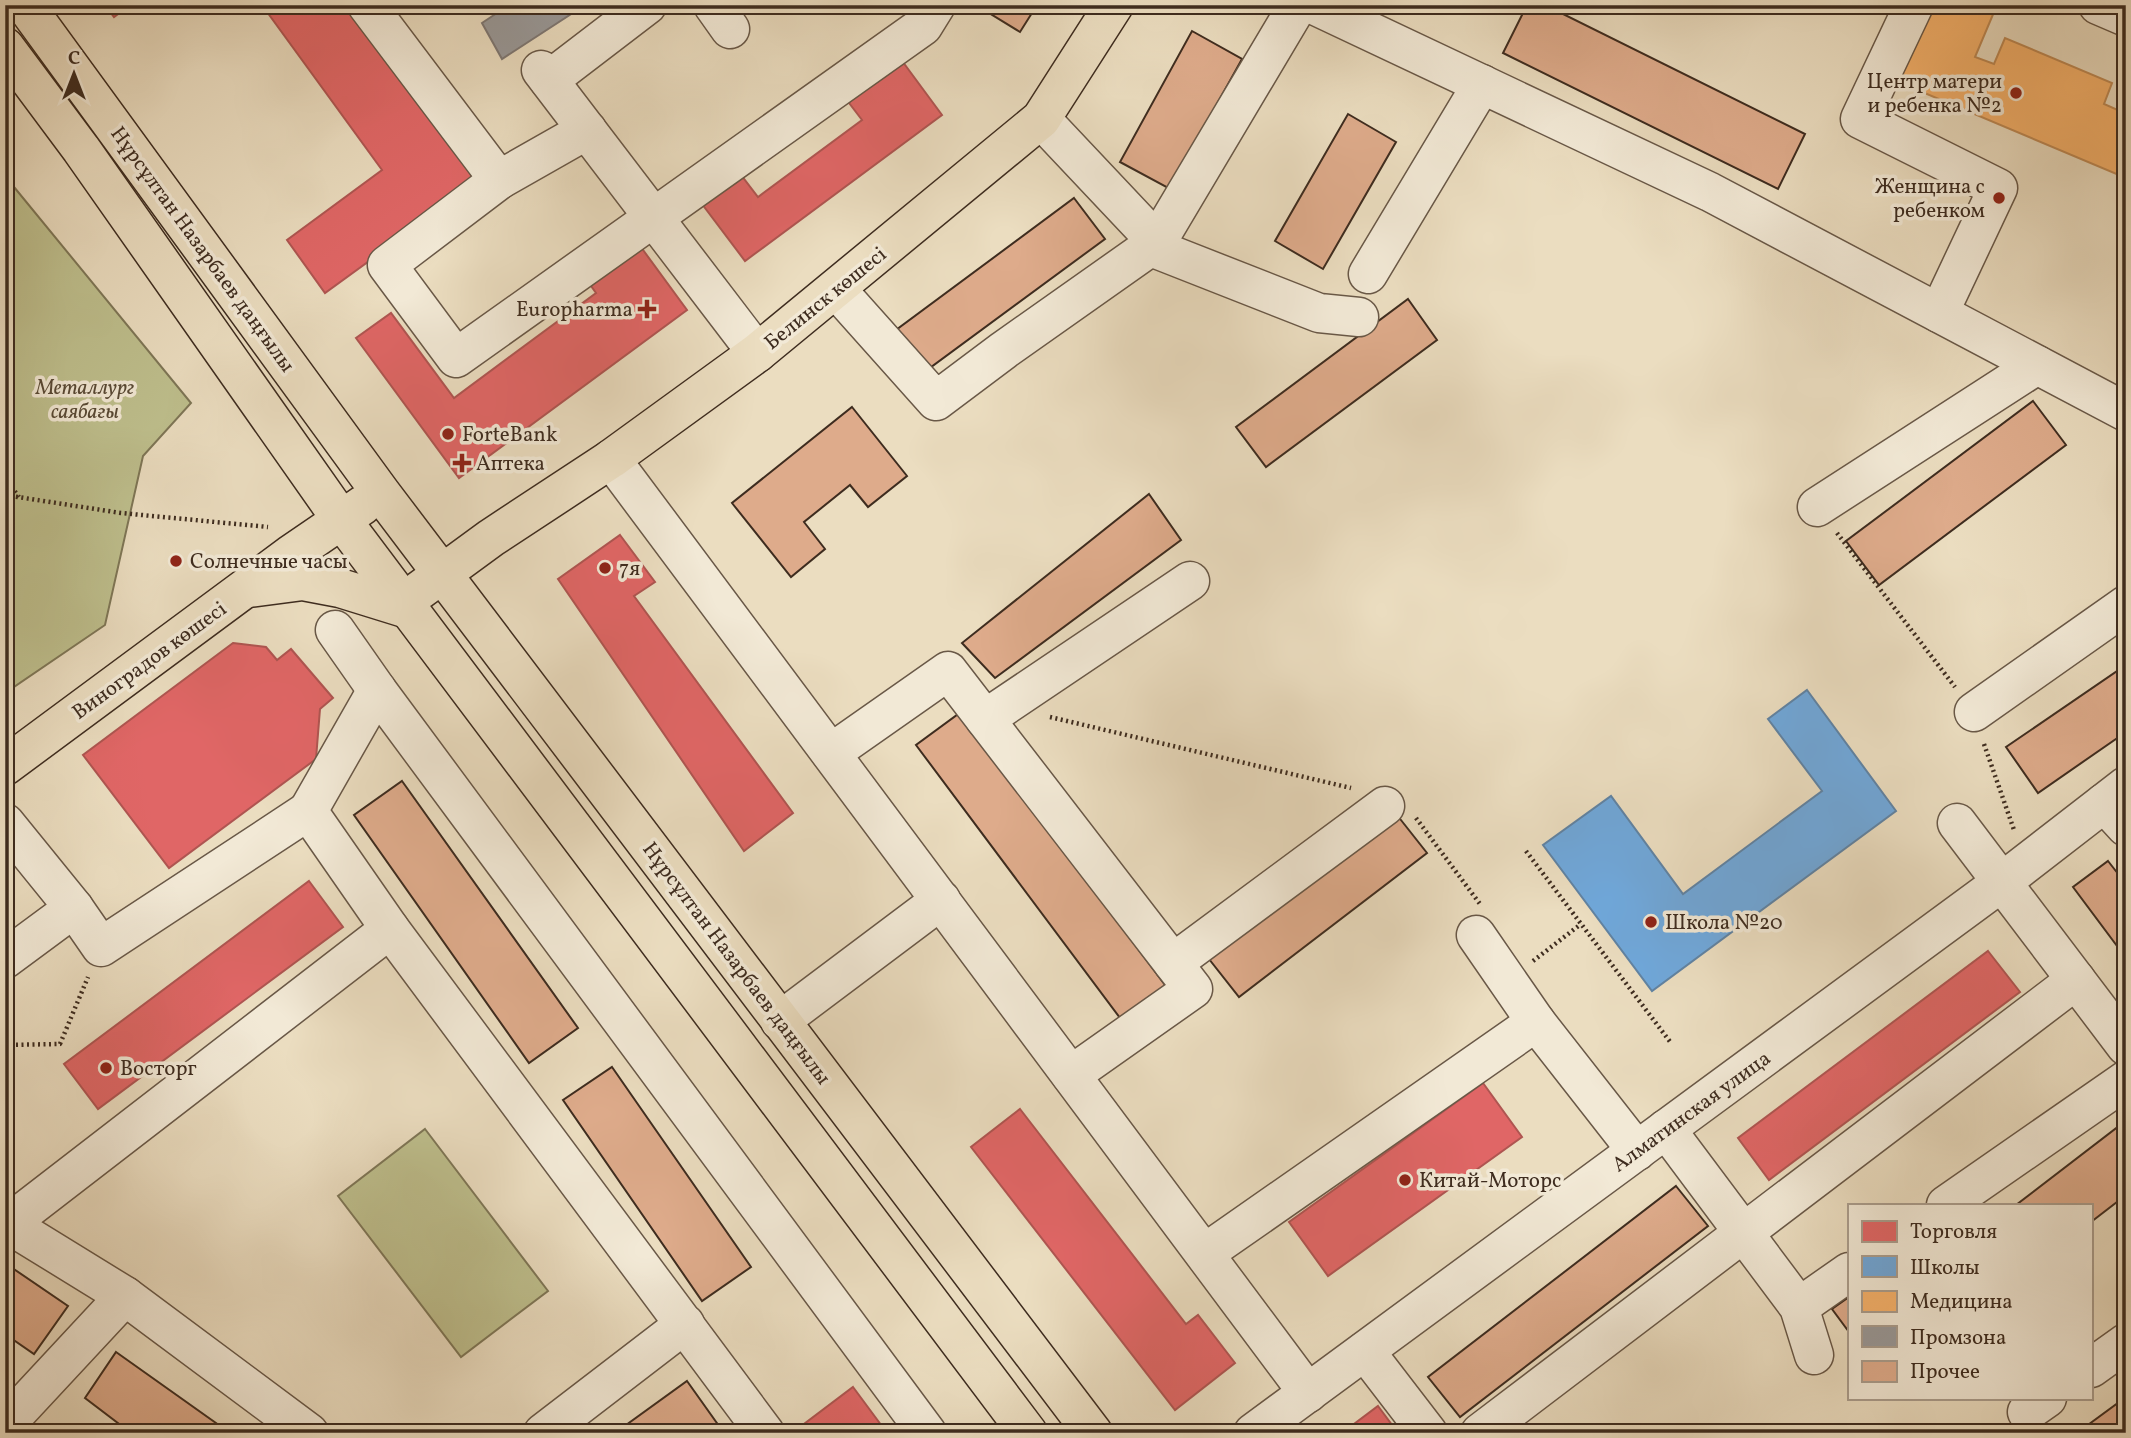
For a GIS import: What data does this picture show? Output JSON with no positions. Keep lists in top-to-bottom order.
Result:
{
  "streets": {
    "main road": ["Нұрсұлтан Назарбаев даңғылы", "Белинск көшесі", "Виноградов көшесі"],
    "street": ["Алматинская улица"]
  },
  "crossings": [
    ["Нұрсұлтан Назарбаев даңғылы", "Белинск көшесі"]
  ],
  "parks": ["Металлург саябағы"],
  "places": {
    "other": [
      "Центр матери и ребенка №2",
      "Женщина с ребенком",
      "ForteBank",
      "Солнечные часы",
      "7я",
      "Школа №20",
      "Восторг",
      "Китай-Моторс"
    ],
    "health": ["Europharma", "Аптека"]
  },
  "legend": [
    "Торговля",
    "Школы",
    "Медицина",
    "Промзона",
    "Прочее"
  ],
  "north": "top"
}
